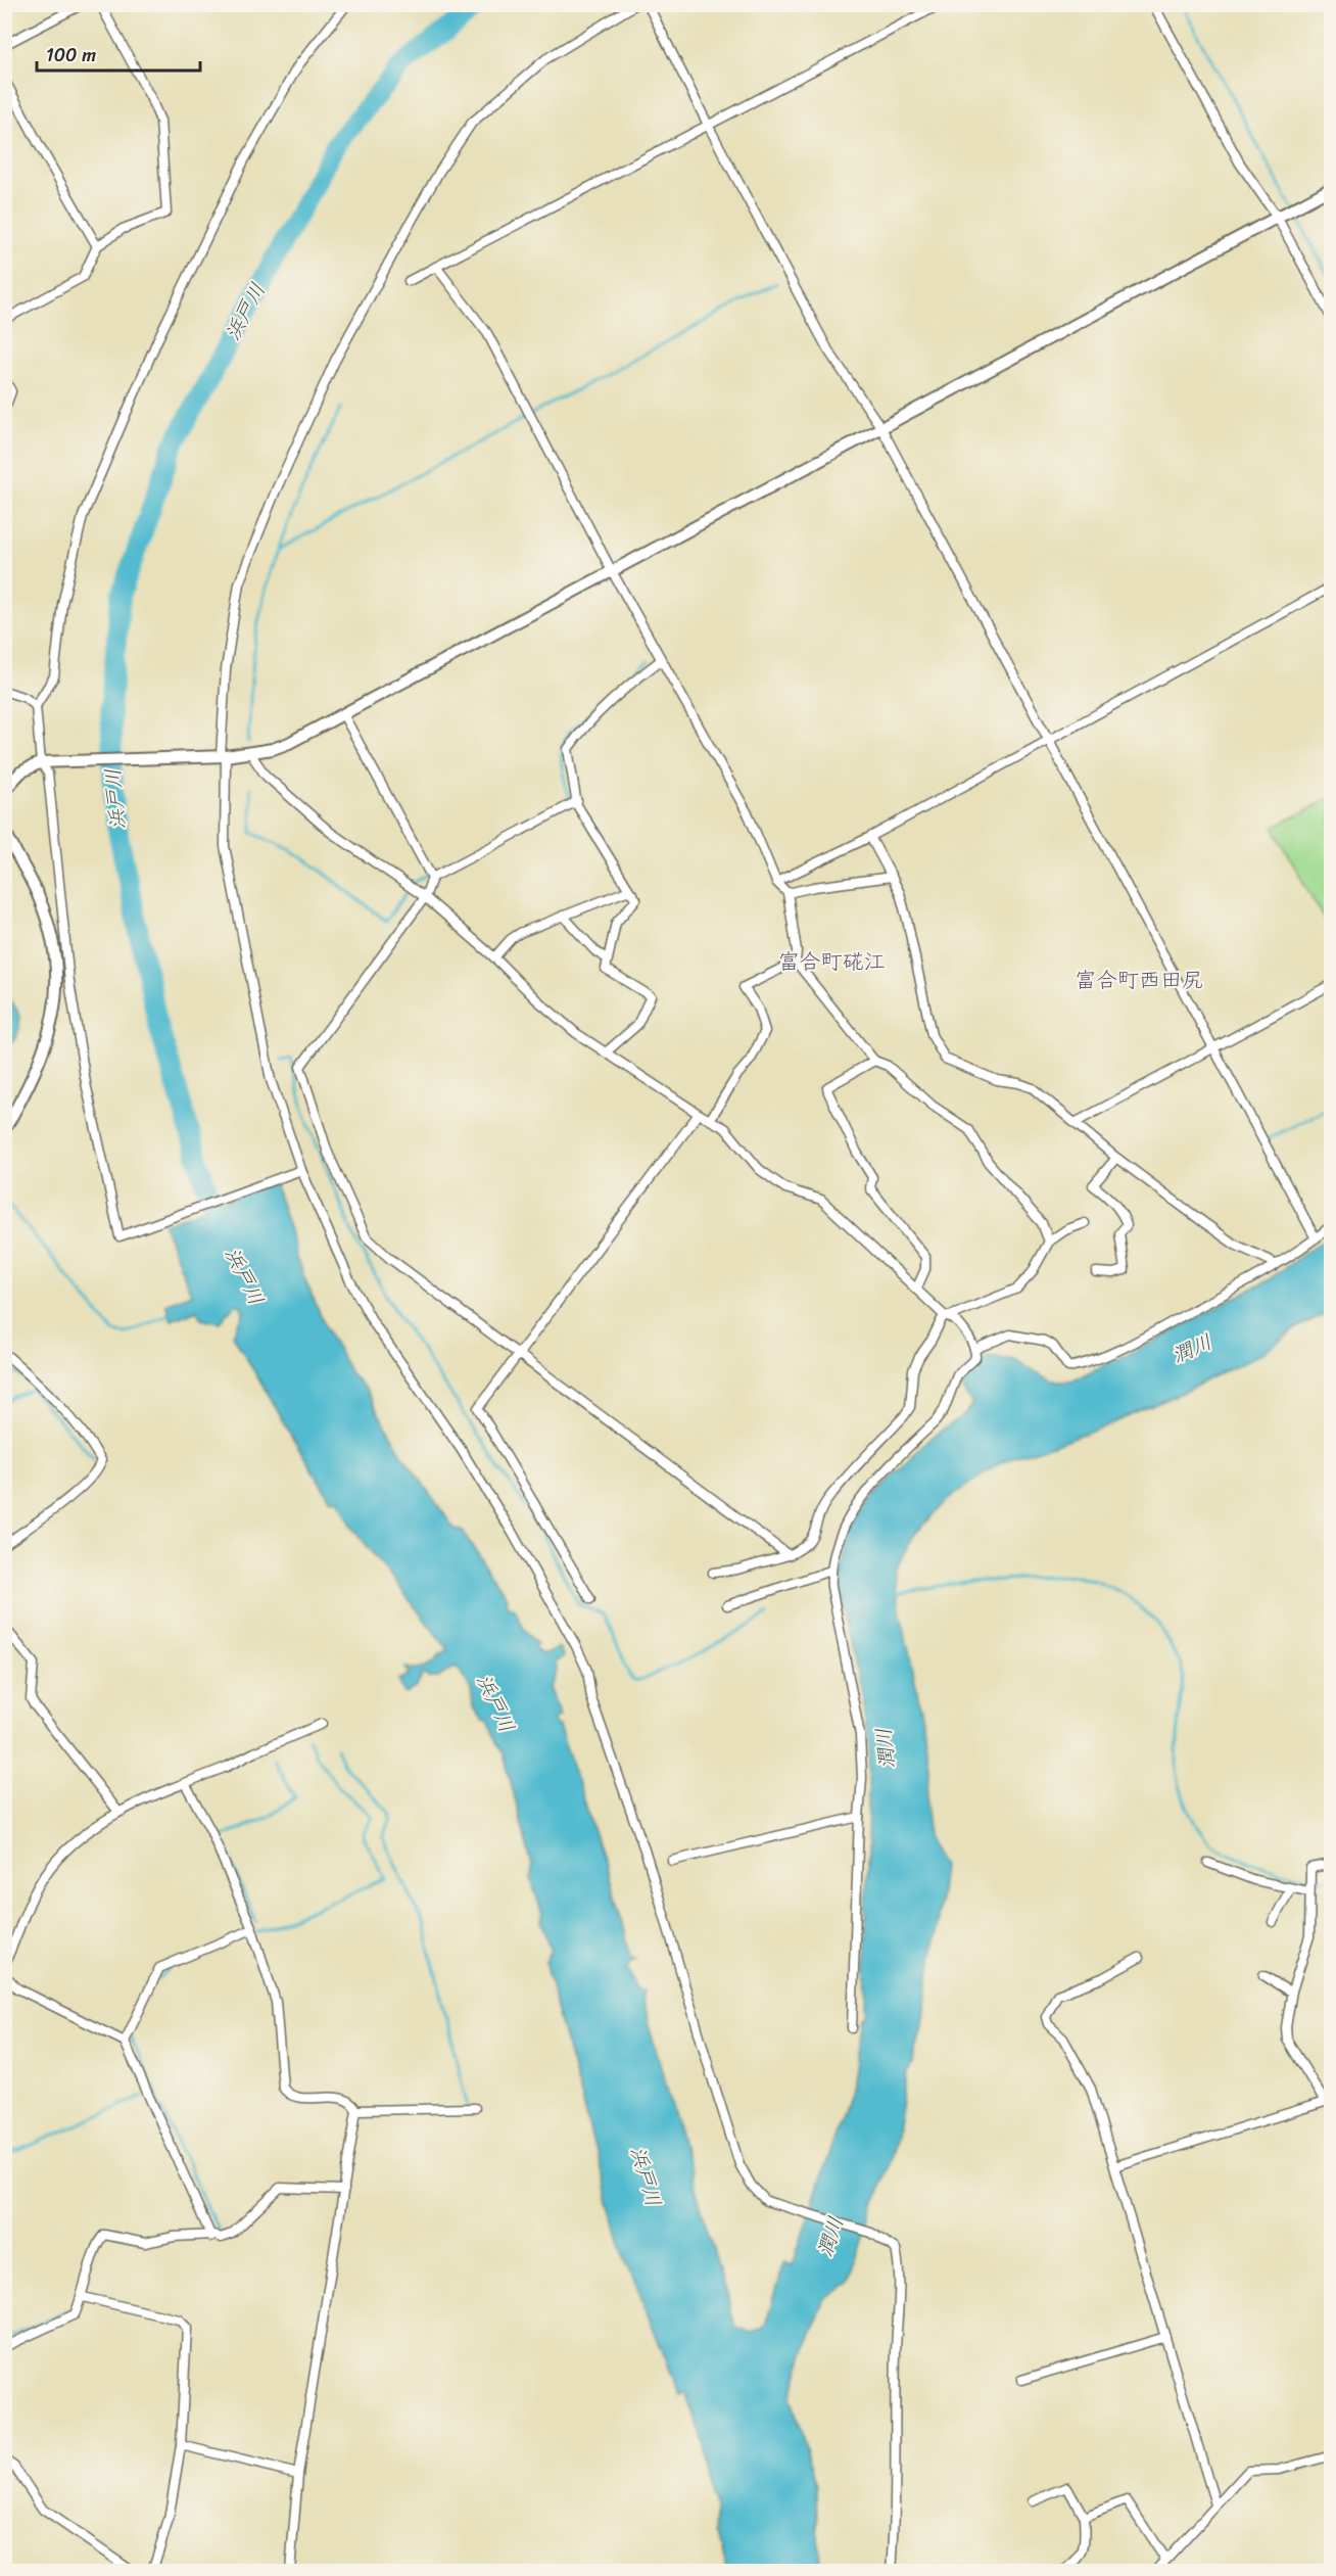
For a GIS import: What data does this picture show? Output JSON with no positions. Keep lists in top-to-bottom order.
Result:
{
  "districts": ["富合町硴江", "富合町西田尻"],
  "water": ["浜戸川", "潤川"],
  "scale_bar": "100 m"
}
